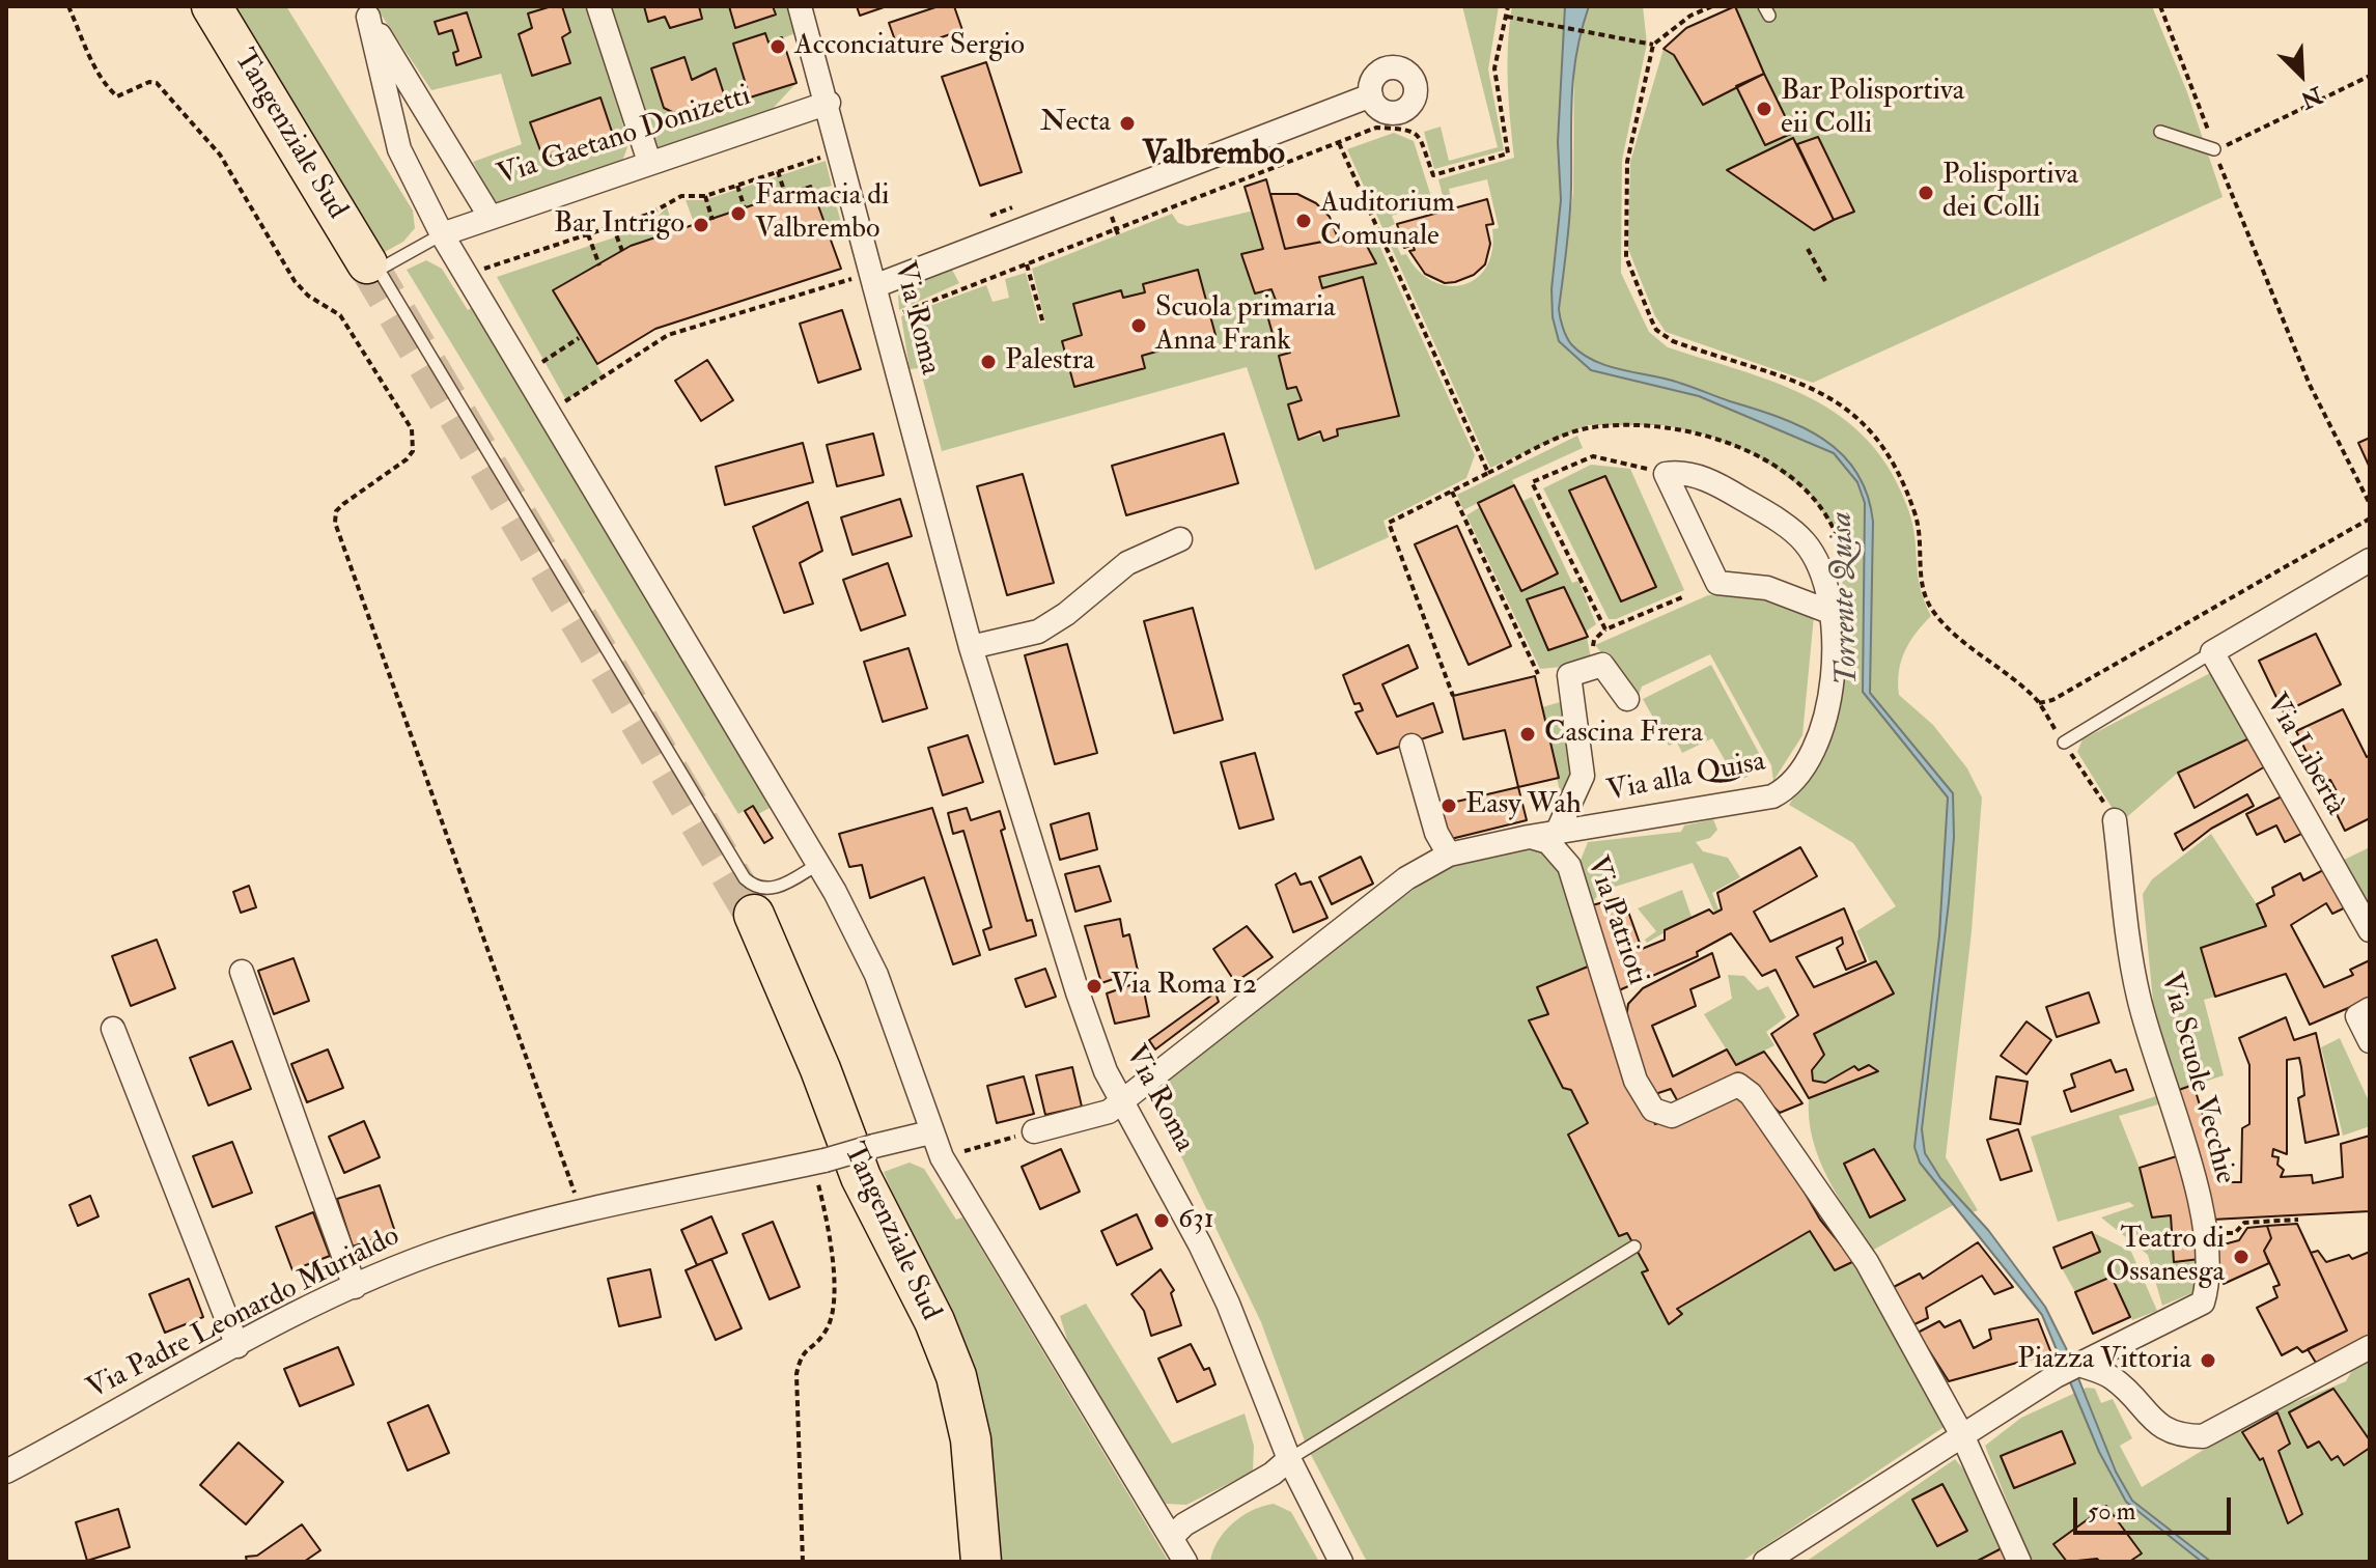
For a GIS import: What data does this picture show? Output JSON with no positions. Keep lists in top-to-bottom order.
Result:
{
  "streets": {
    "highway": ["Tangenziale Sud"],
    "street": [
      "Via Gaetano Donizetti",
      "Via Roma",
      "Via Libertà",
      "Via alla Quisa",
      "Via Patrioti",
      "Via Scuole Vecchie",
      "Via Padre Leonardo Murialdo"
    ]
  },
  "crossings": [
    ["Via Gaetano Donizetti", "Via Roma"],
    ["Via alla Quisa", "Via Patrioti"]
  ],
  "districts": ["Valbrembo"],
  "water": ["Torrente Quisa"],
  "places": [
    "Acconciature Sergio",
    "Bar Polisportiva eii Colli",
    "Necta",
    "Polisportiva dei Colli",
    "Farmacia di Valbrembo",
    "Auditorium Comunale",
    "Bar Intrigo",
    "Scuola primaria Anna Frank",
    "Palestra",
    "Cascina Frera",
    "Easy Wah",
    "Via Roma 12",
    "631",
    "Teatro di Ossanesga",
    "Piazza Vittoria"
  ],
  "scale_bar": "50 m",
  "north": "bottom right"
}
